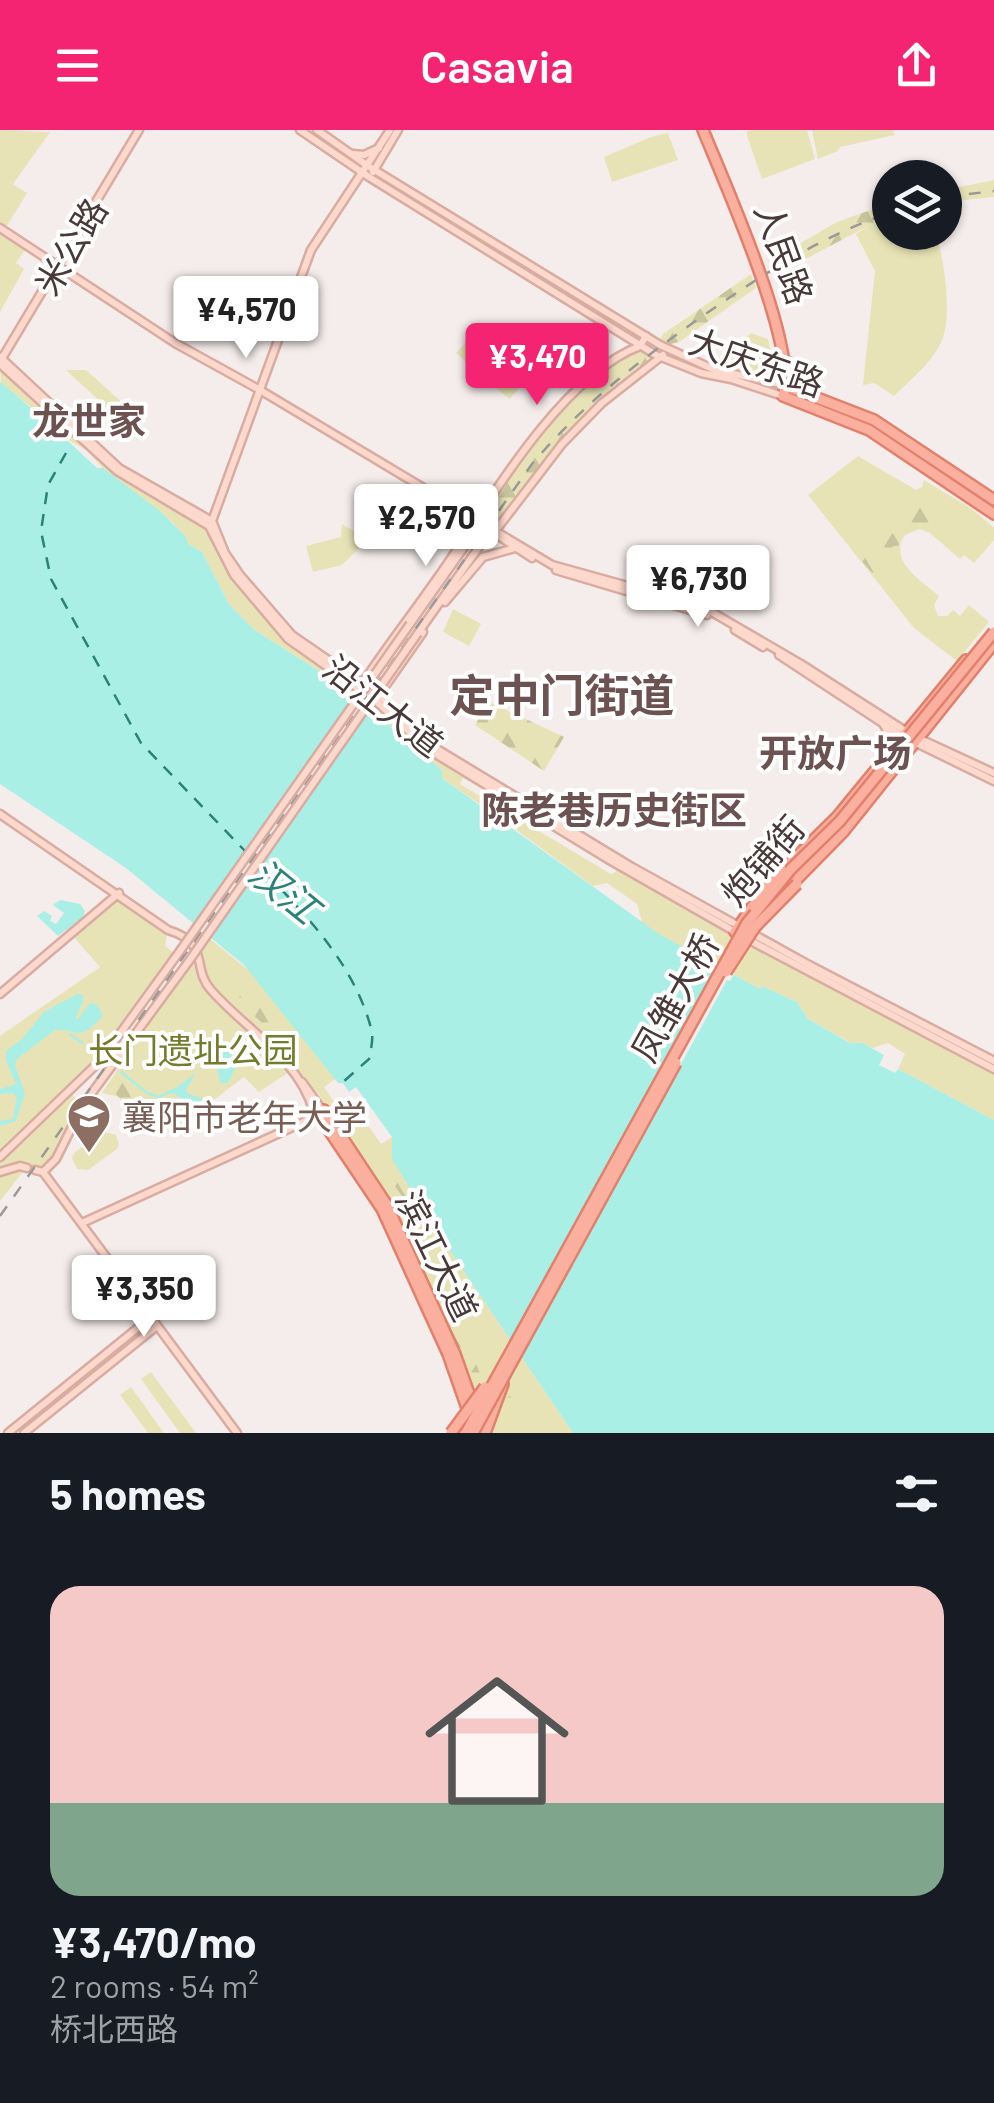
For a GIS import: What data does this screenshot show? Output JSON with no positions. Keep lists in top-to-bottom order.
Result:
{
  "streets": {
    "main road": [
      "米公路",
      "人民路",
      "大庆东路",
      "沿江大道",
      "炮铺街",
      "凤雏大桥",
      "滨江大道"
    ]
  },
  "crossings": [
    ["人民路", "大庆东路"],
    ["沿江大道", "炮铺街"],
    ["炮铺街", "凤雏大桥"],
    ["凤雏大桥", "滨江大道"]
  ],
  "districts": [
    "龙世家",
    "定中门街道",
    "开放广场",
    "陈老巷历史街区"
  ],
  "water": ["汉江"],
  "parks": ["长门遗址公园"],
  "places": {
    "school or university": ["襄阳市老年大学"]
  },
  "page": {
    "header": "Casavia",
    "price": [
      "¥4,570",
      "¥3,470",
      "¥2,570",
      "¥6,730",
      "¥3,350"
    ],
    "heading": "5 homes",
    "list": [
      {
        "name": "¥3,470/mo",
        "note": "2 rooms · 54 m² · 桥北西路"
      }
    ]
  }
}
